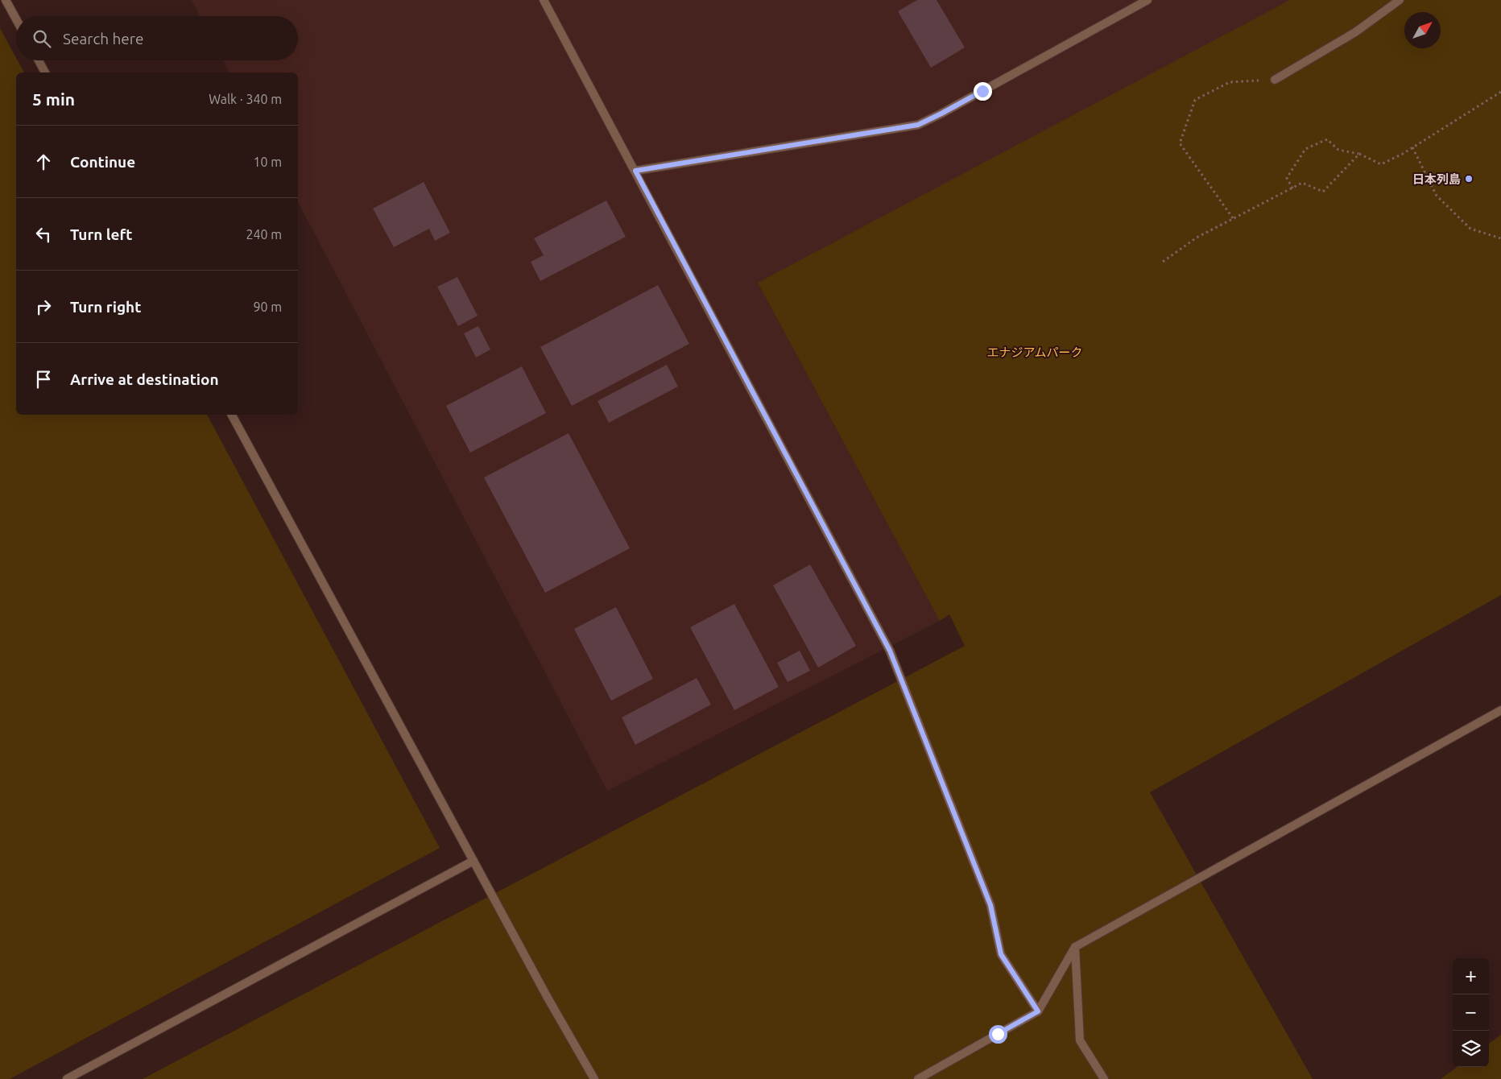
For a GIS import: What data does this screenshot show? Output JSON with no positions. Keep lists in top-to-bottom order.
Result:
{
  "parks": ["エナジアムパーク"],
  "places": ["日本列島"],
  "north": "top right",
  "page": {
    "search": "Search here",
    "heading": ["5 min", "Walk · 340 m"],
    "list": [
      ["Continue", "10 m"],
      ["Turn left", "240 m"],
      ["Turn right", "90 m"],
      "Arrive at destination"
    ],
    "map_buttons": ["+", "−"]
  }
}
